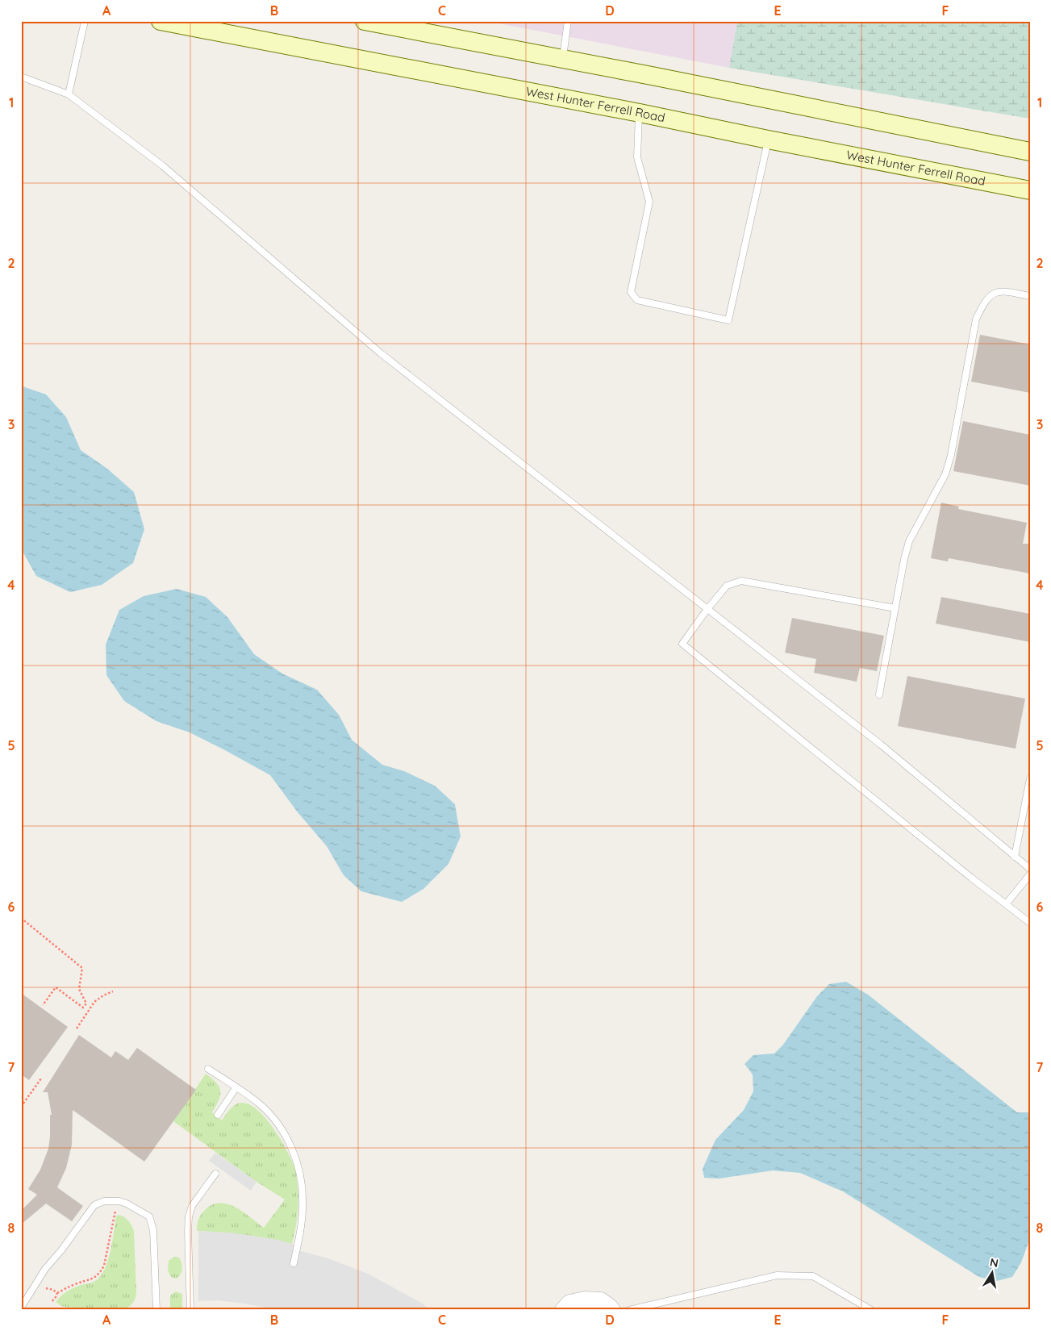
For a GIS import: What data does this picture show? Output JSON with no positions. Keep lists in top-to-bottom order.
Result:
{
  "streets": {
    "main road": ["West Hunter Ferrell Road"]
  },
  "north": "top",
  "grid": {
    "columns": [
      "A",
      "B",
      "C",
      "D",
      "E",
      "F"
    ],
    "rows": [
      "1",
      "2",
      "3",
      "4",
      "5",
      "6",
      "7",
      "8"
    ]
  }
}
